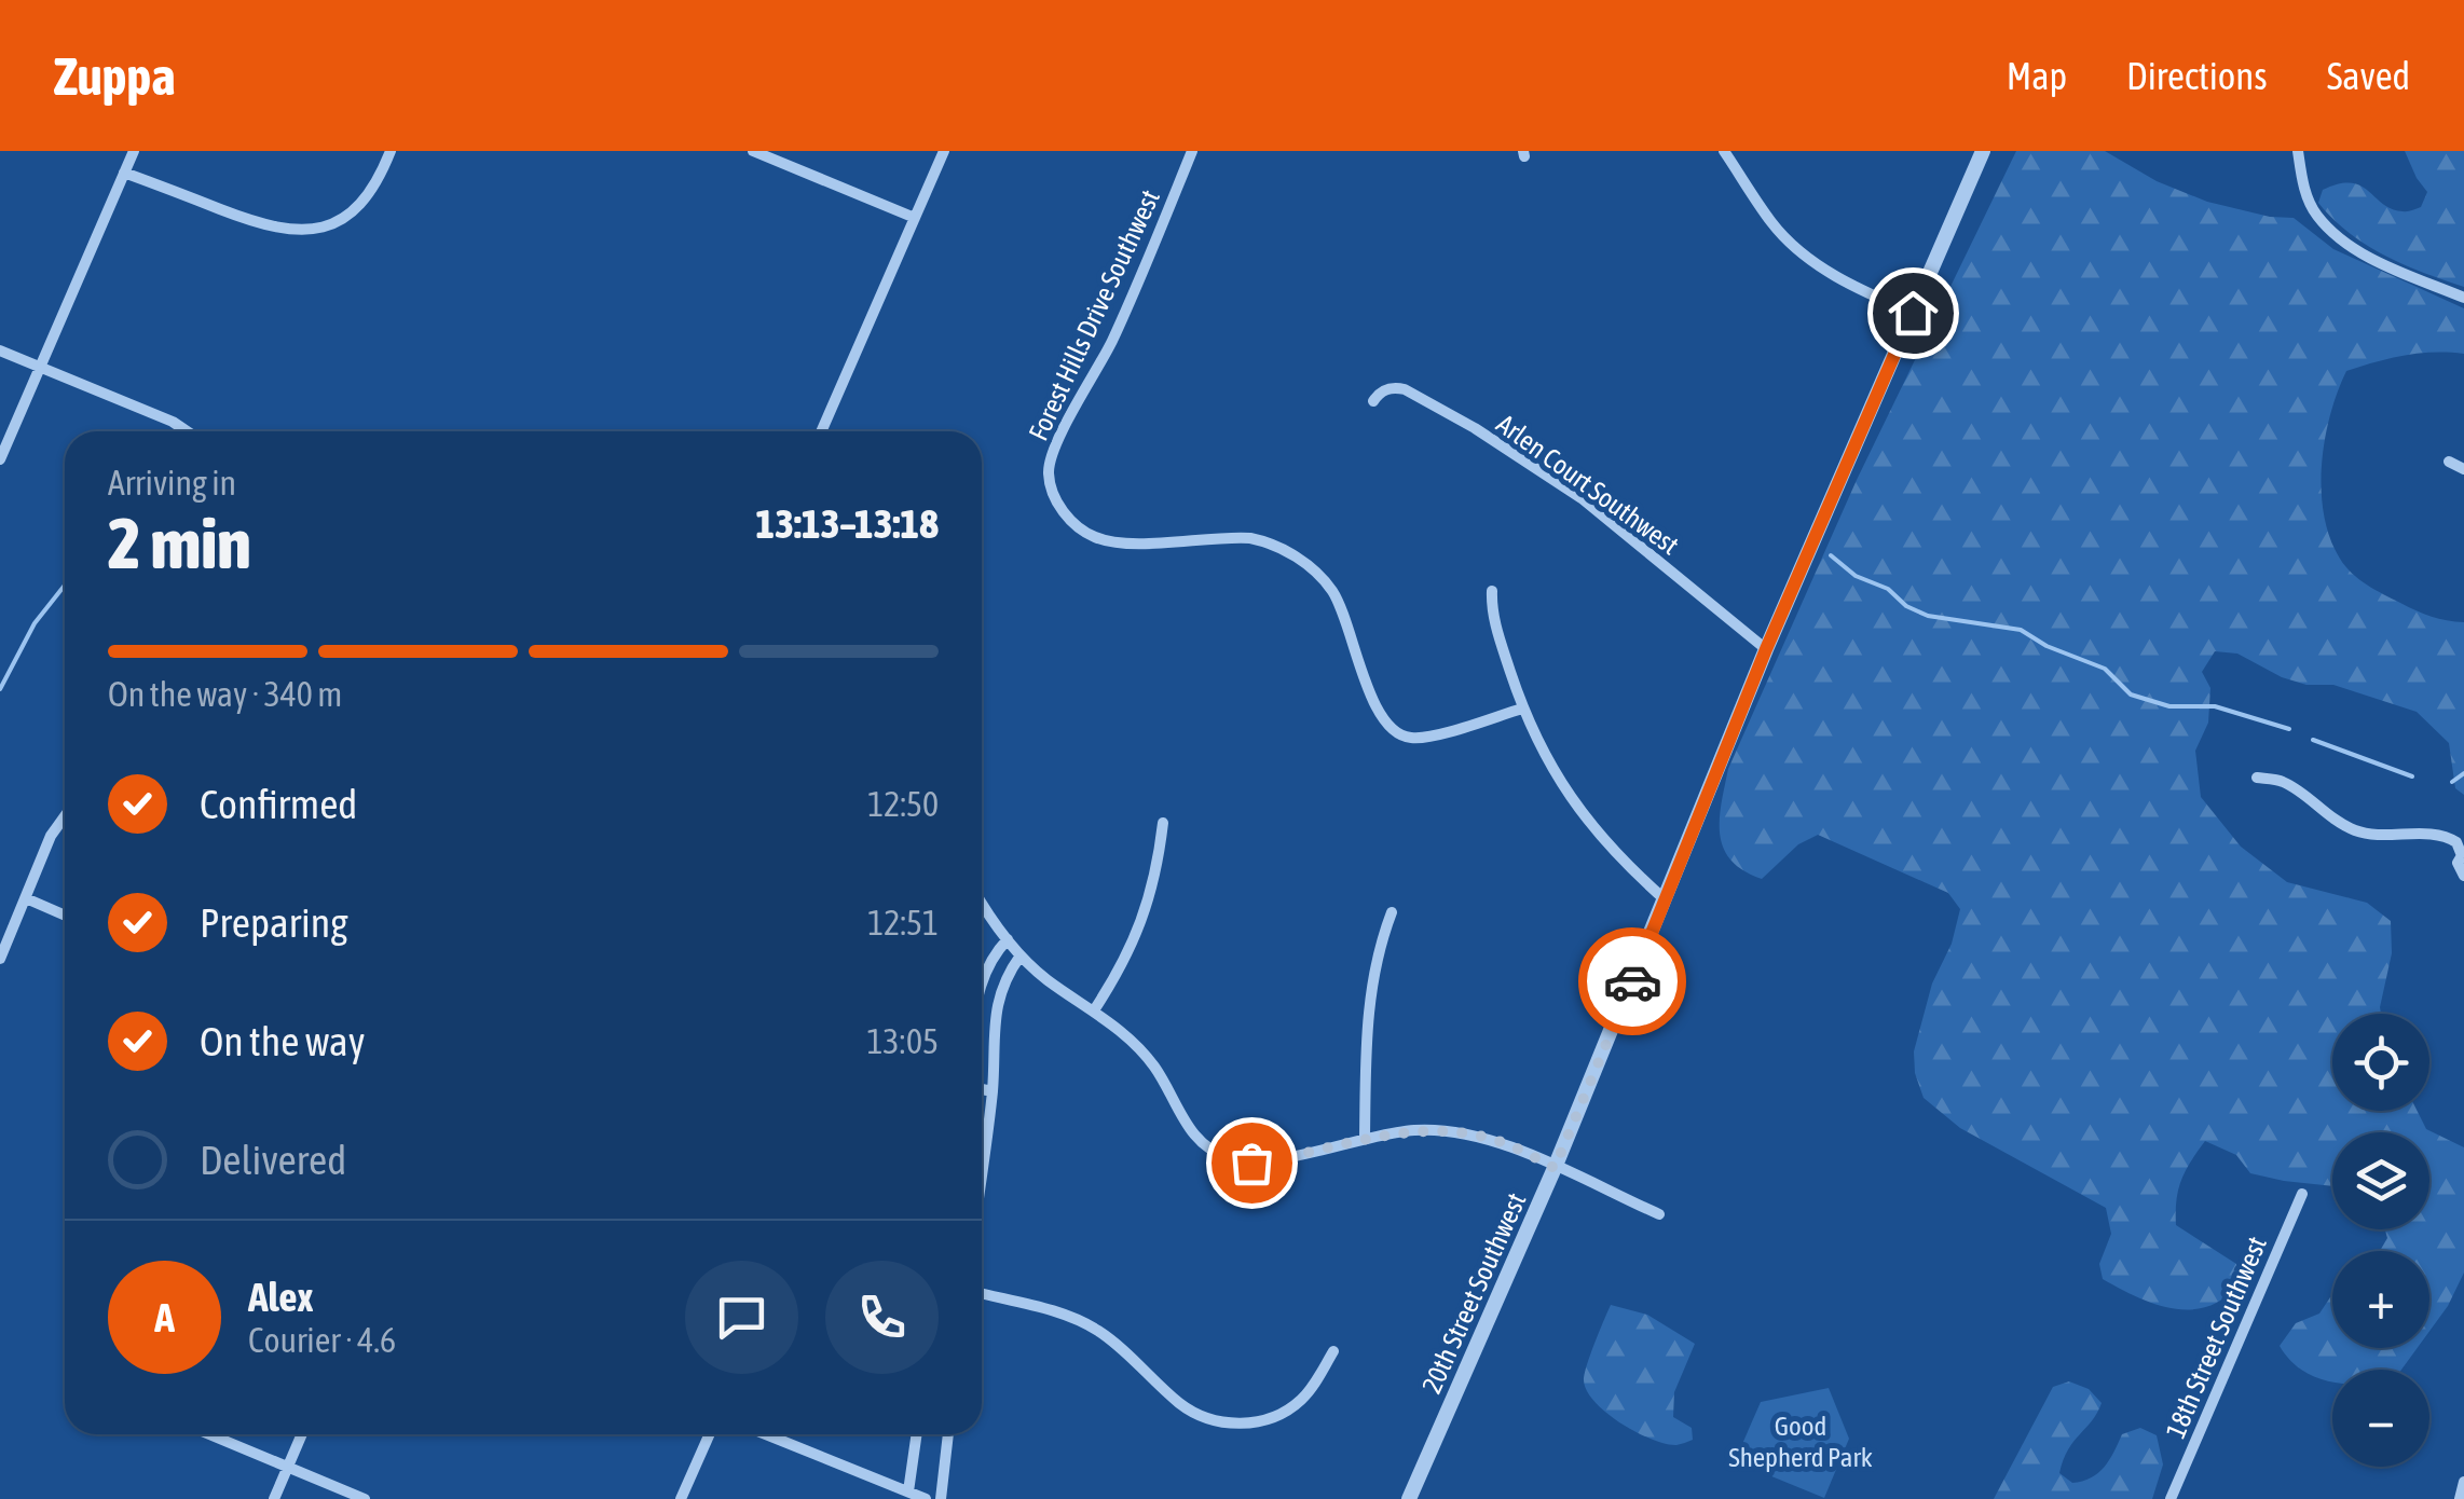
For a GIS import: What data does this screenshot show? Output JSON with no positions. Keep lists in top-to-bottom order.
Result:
{
  "streets": {
    "street": [
      "Forest Hills Drive Southwest",
      "Arlen Court Southwest",
      "20th Street Southwest",
      "18th Street Southwest"
    ]
  },
  "crossings": [
    ["Arlen Court Southwest", "20th Street Southwest"]
  ],
  "parks": ["Good Shepherd Park"],
  "page": {
    "header": "Zuppa",
    "nav": ["Map", "Directions", "Saved"],
    "heading": ["2 min", "Arriving in", "13:13–13:18"],
    "panel": ["Alex", "Courier · 4.6"],
    "bar": "On the way · 340 m",
    "list": [
      ["Confirmed", "12:50"],
      ["Preparing", "12:51"],
      ["On the way", "13:05"],
      "Delivered"
    ],
    "map_buttons": ["+", "−"],
    "round": "A"
  }
}
